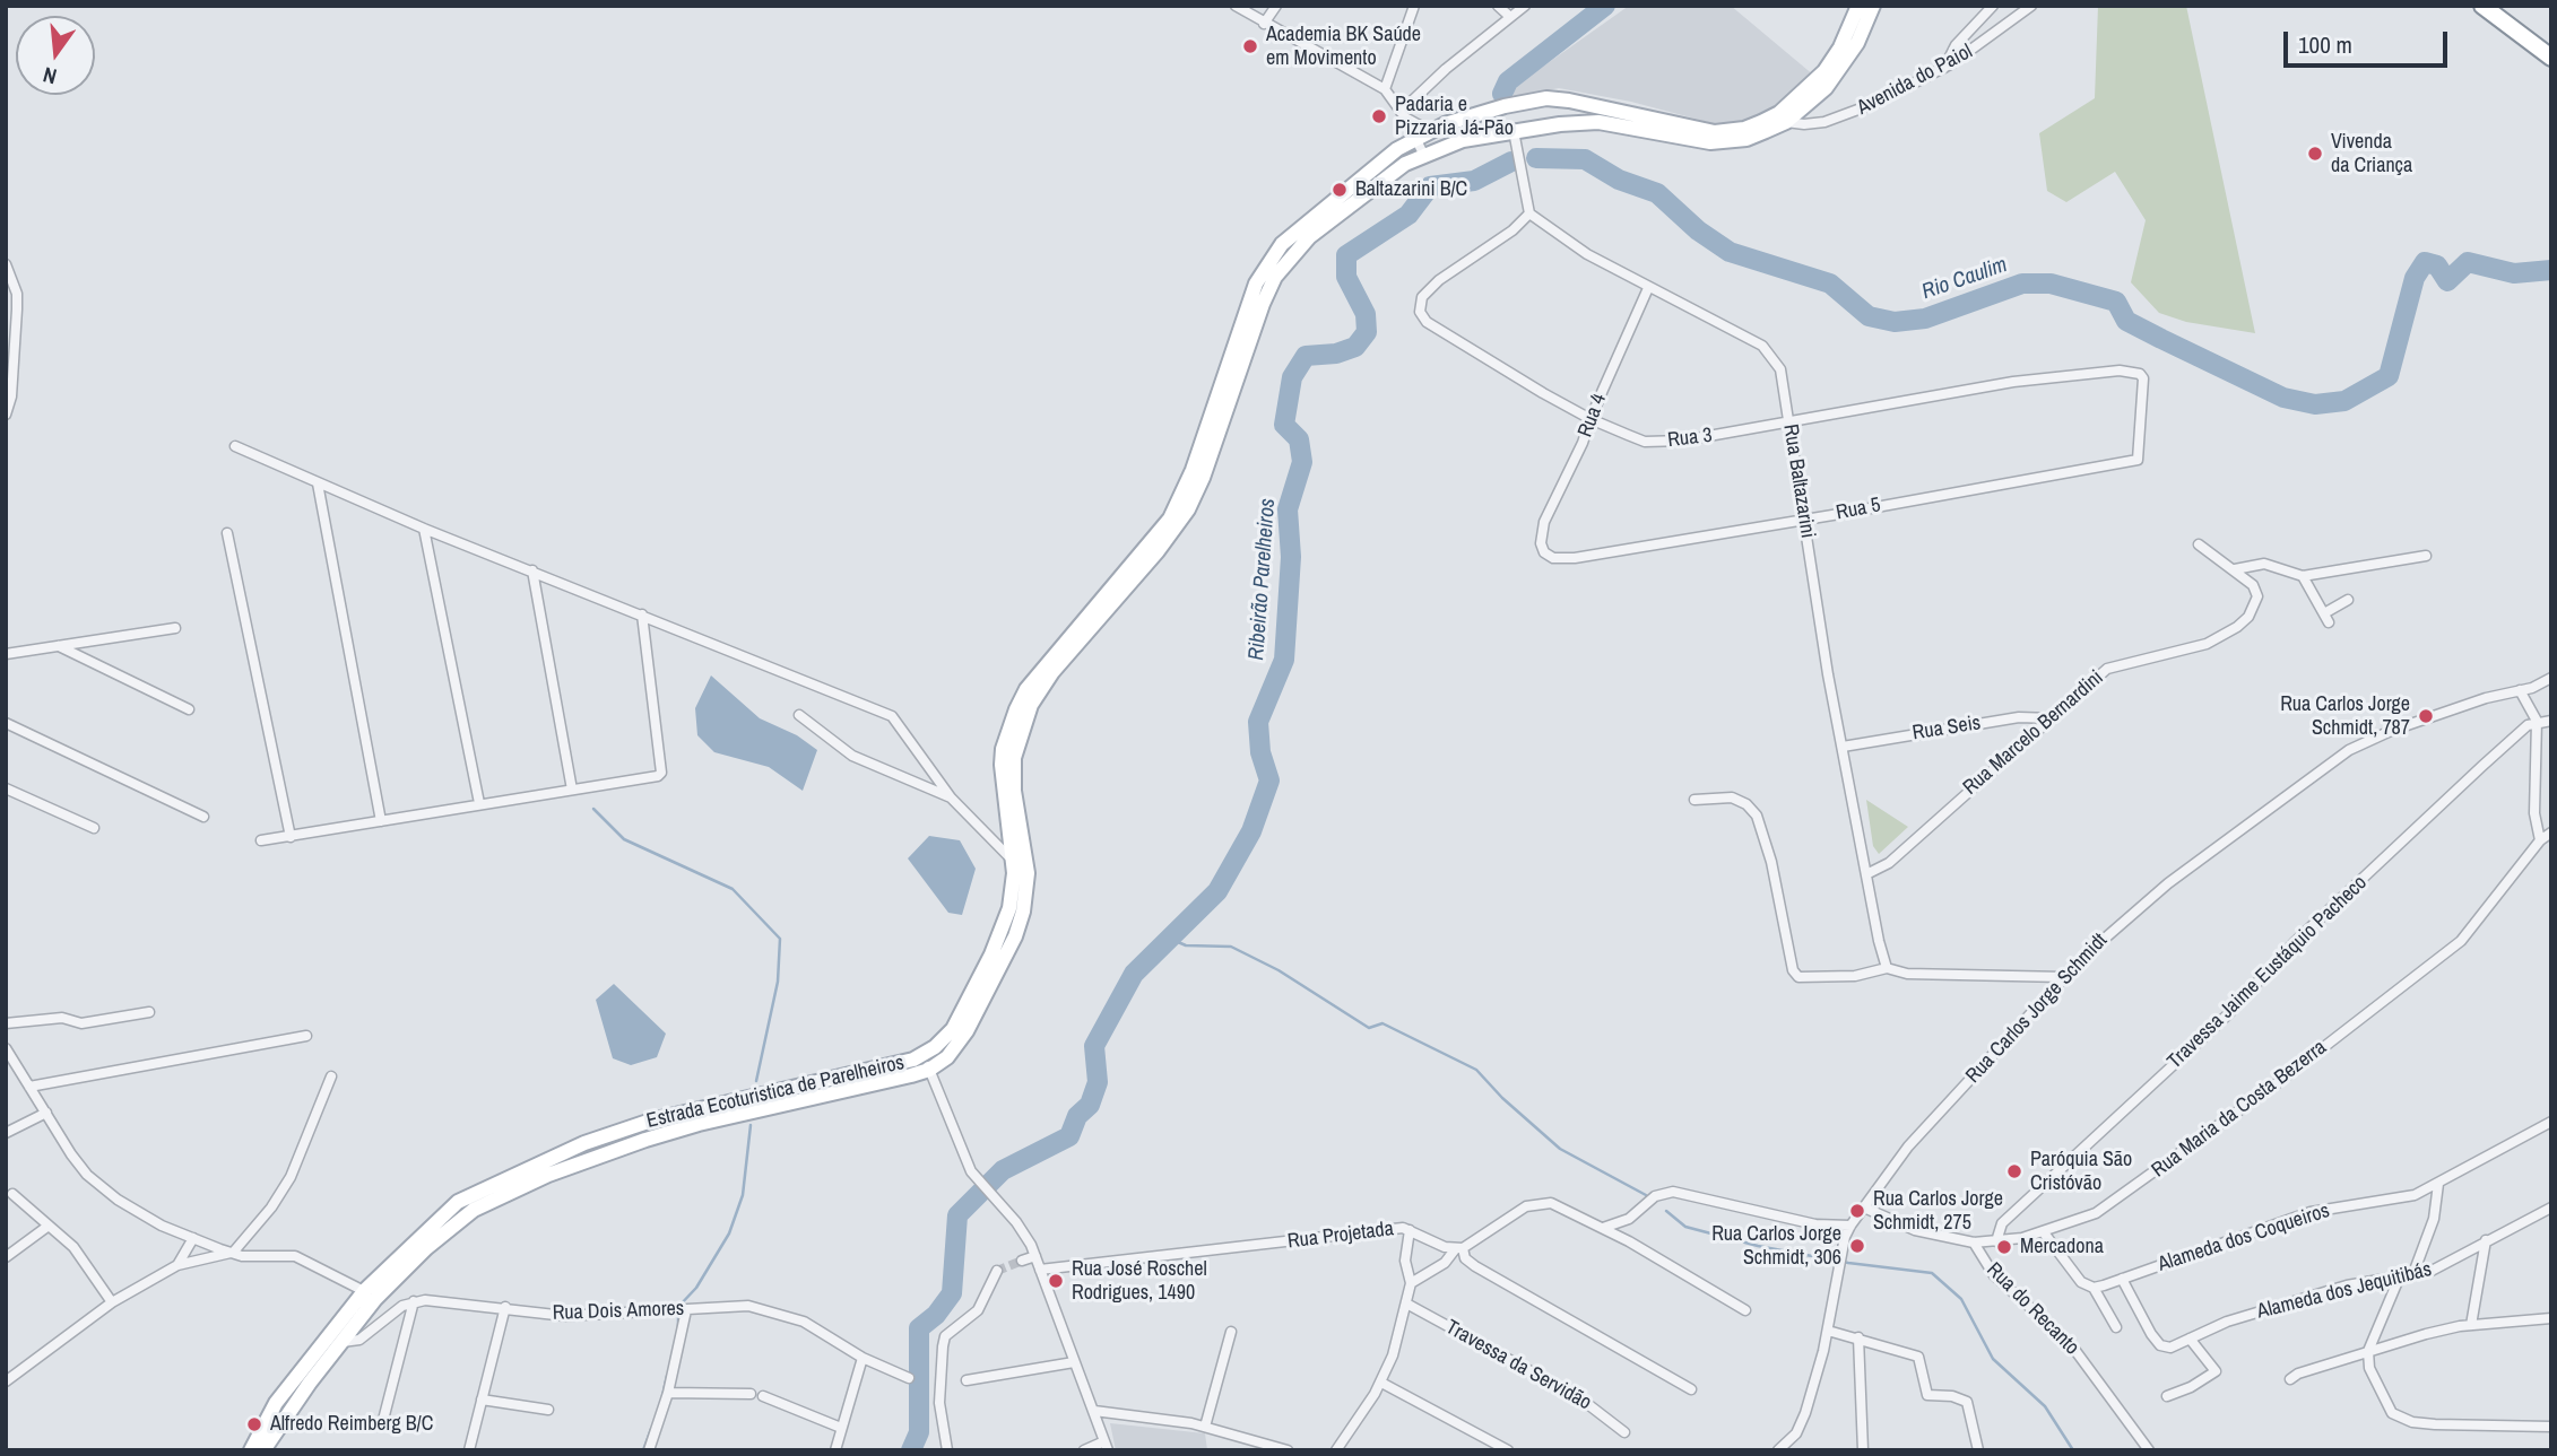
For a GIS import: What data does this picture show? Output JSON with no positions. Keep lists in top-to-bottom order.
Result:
{
  "streets": {
    "main road": ["Estrada Ecoturistica de Parelheiros"],
    "street": [
      "Avenida do Paiol",
      "Rua 4",
      "Rua 3",
      "Rua Baltazarini",
      "Rua 5",
      "Rua Seis",
      "Rua Marcelo Bernardini",
      "Travessa Jaime Eustáquio Pacheco",
      "Rua Carlos Jorge Schmidt",
      "Rua Maria da Costa Bezerra",
      "Rua Projetada",
      "Alameda dos Coqueiros",
      "Alameda dos Jequitibás",
      "Rua do Recanto",
      "Rua Dois Amores",
      "Travessa da Servidão"
    ]
  },
  "crossings": [
    ["Avenida do Paiol", "Estrada Ecoturistica de Parelheiros"],
    ["Rua 4", "Rua 3"],
    ["Rua 4", "Rua Baltazarini"],
    ["Rua 4", "Rua 5"],
    ["Rua 3", "Rua Baltazarini"],
    ["Rua 3", "Rua 5"],
    ["Rua Baltazarini", "Rua 5"],
    ["Rua Baltazarini", "Rua Seis"],
    ["Rua Baltazarini", "Rua Marcelo Bernardini"],
    ["Rua Seis", "Rua Marcelo Bernardini"],
    ["Travessa Jaime Eustáquio Pacheco", "Rua Maria da Costa Bezerra"],
    ["Rua Carlos Jorge Schmidt", "Rua Maria da Costa Bezerra"],
    ["Rua Maria da Costa Bezerra", "Rua do Recanto"],
    ["Alameda dos Coqueiros", "Alameda dos Jequitibás"]
  ],
  "water": ["Rio Caulim", "Ribeirão Parelheiros"],
  "places": [
    "Academia BK Saúde em Movimento",
    "Padaria e Pizzaria Já-Pão",
    "Vivenda da Criança",
    "Baltazarini B/C",
    "Rua Carlos Jorge Schmidt, 787",
    "Paróquia São Cristóvão",
    "Rua Carlos Jorge Schmidt, 275",
    "Rua Carlos Jorge Schmidt, 306",
    "Mercadona",
    "Rua José Roschel Rodrigues, 1490",
    "Alfredo Reimberg B/C"
  ],
  "scale_bar": "100 m",
  "north": "bottom"
}
